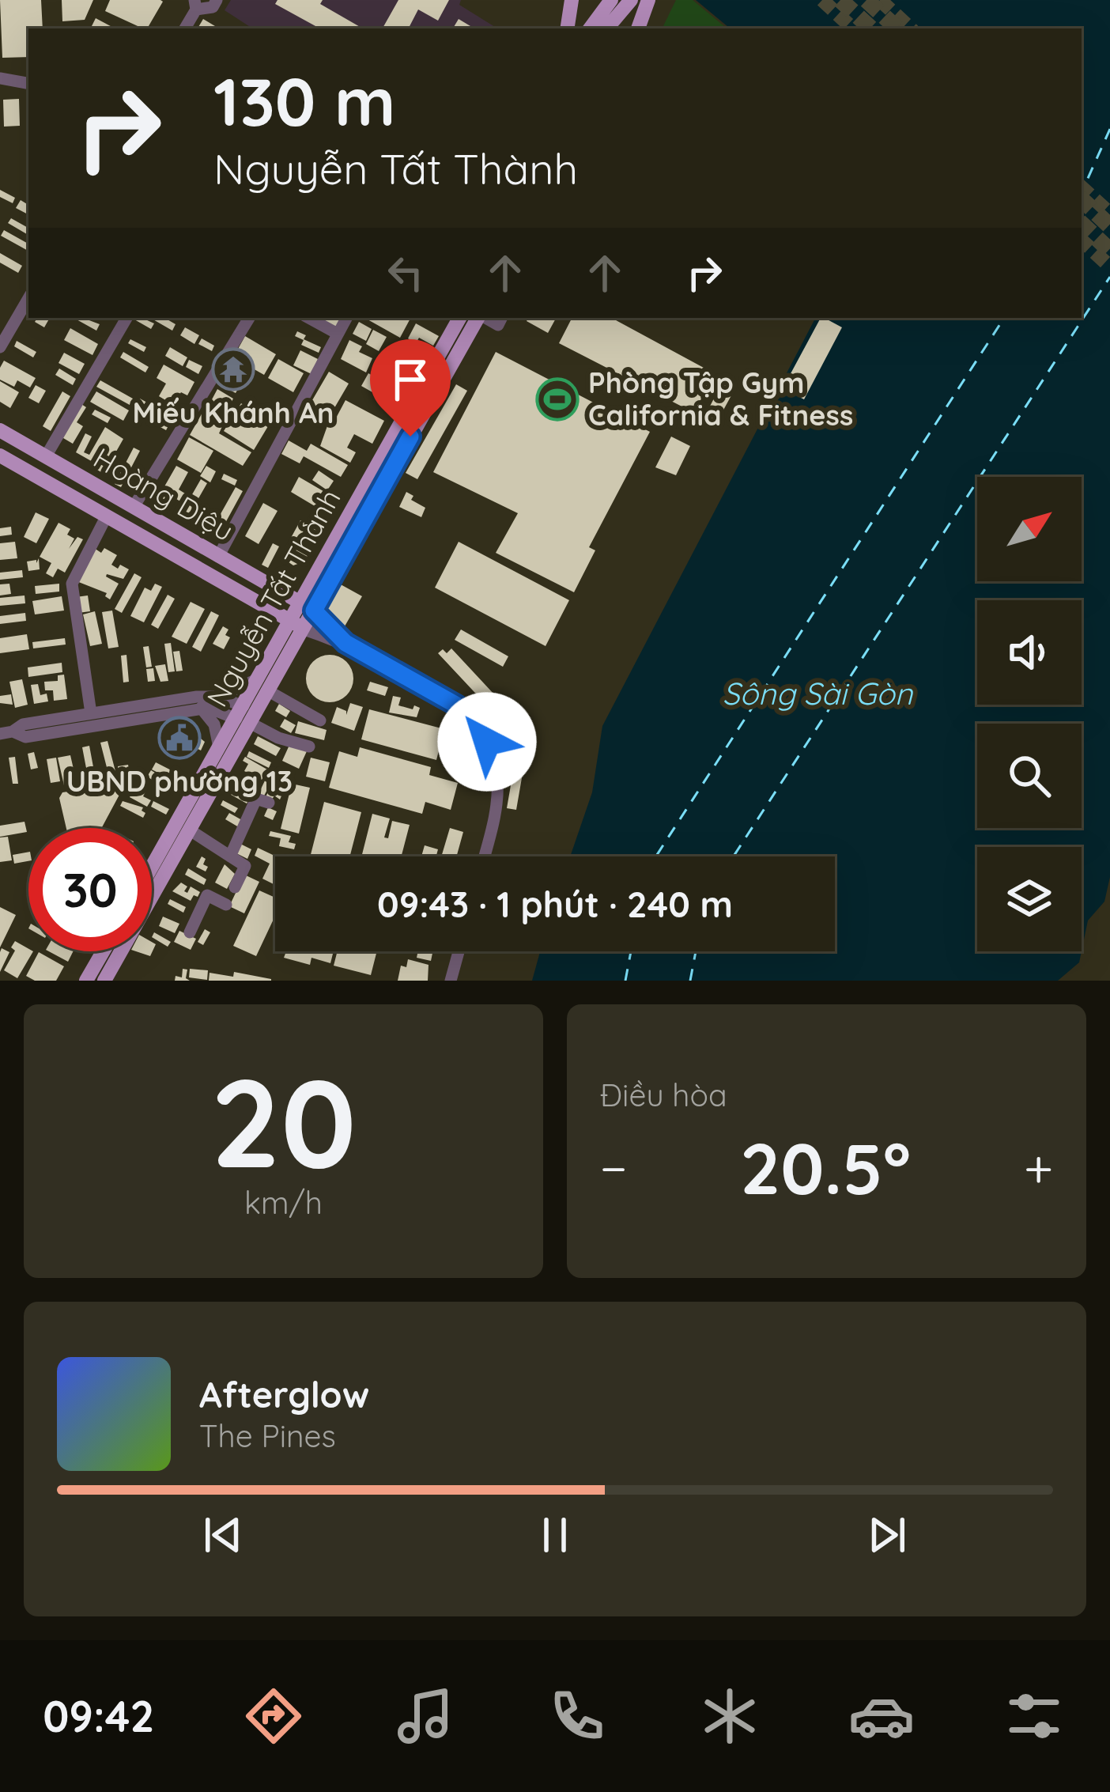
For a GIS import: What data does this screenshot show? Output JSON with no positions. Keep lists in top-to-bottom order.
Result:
{
  "streets": {
    "main road": ["Hoàng Diệu", "Nguyễn Tất Thành"]
  },
  "crossings": [
    ["Hoàng Diệu", "Nguyễn Tất Thành"]
  ],
  "water": ["Sông Sài Gòn"],
  "places": {
    "temple": ["Miếu Khánh An"],
    "sports": ["Phòng Tập Gym California & Fitness"],
    "public building": ["UBND phường 13"]
  },
  "north": "top right",
  "page": {
    "turn": ["130 m", "Nguyễn Tất Thành"],
    "limit": "30",
    "trip": "09:43 · 1 phút · 240 m",
    "tile": [
      ["20", "km/h"],
      "Điều hòa"
    ],
    "heat": ["−", "20.5°", "+"],
    "song": ["Afterglow", "The Pines"],
    "tabs": "09:42"
  }
}
